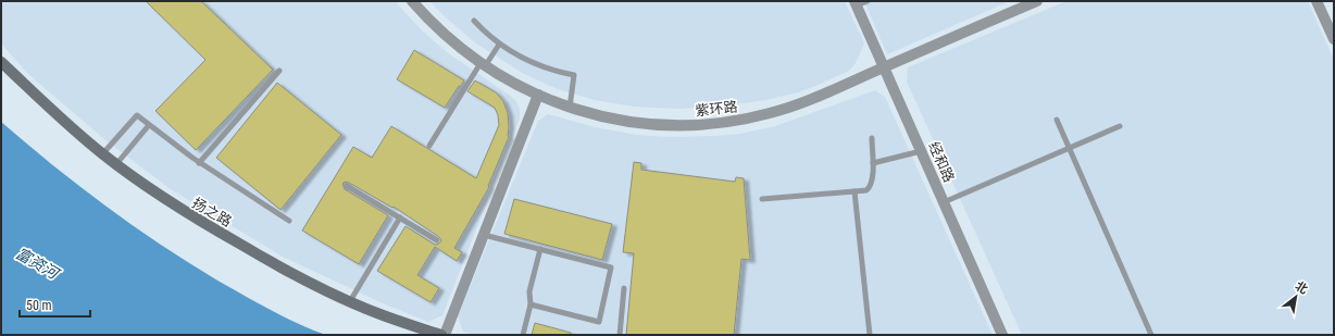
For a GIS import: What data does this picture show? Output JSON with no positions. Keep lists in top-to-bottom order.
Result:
{
  "streets": {
    "street": ["紫环路", "经和路", "扬之路"]
  },
  "crossings": [
    ["紫环路", "经和路"]
  ],
  "water": ["富资河"],
  "scale_bar": "50 m",
  "north": "top right"
}
